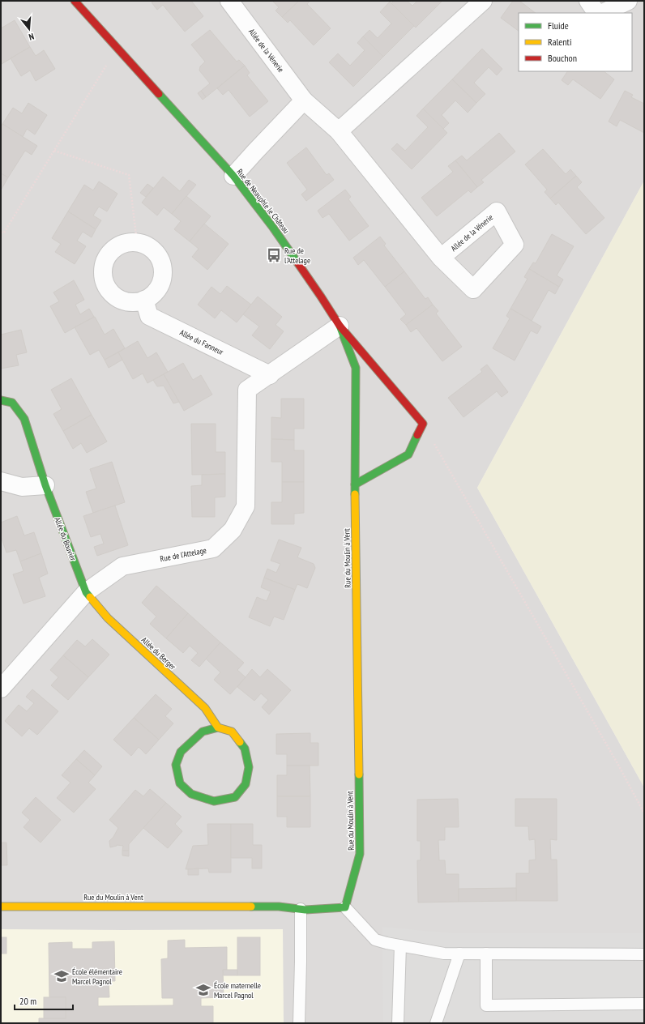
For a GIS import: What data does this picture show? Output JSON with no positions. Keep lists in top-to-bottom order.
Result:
{
  "streets": {
    "street": [
      "Allée de la Vénerie",
      "Rue de Neauphle le Château",
      "Allée du Fanneur",
      "Allée du Bouvier",
      "Rue de l'Attelage",
      "Rue du Moulin à Vent",
      "Allée du Berger"
    ]
  },
  "crossings": [
    ["Rue de Neauphle le Château", "Rue de l'Attelage"],
    ["Rue de Neauphle le Château", "Rue du Moulin à Vent"],
    ["Allée du Fanneur", "Rue de l'Attelage"],
    ["Allée du Bouvier", "Rue de l'Attelage"],
    ["Allée du Bouvier", "Allée du Berger"],
    ["Rue de l'Attelage", "Rue du Moulin à Vent"],
    ["Rue de l'Attelage", "Allée du Berger"]
  ],
  "places": {
    "bus stop": ["Rue de l'Attelage"],
    "school or university": ["École élémentaire Marcel Pagnol", "École maternelle Marcel Pagnol"]
  },
  "legend": ["Fluide", "Ralenti", "Bouchon"],
  "scale_bar": "20 m",
  "north": "bottom"
}
